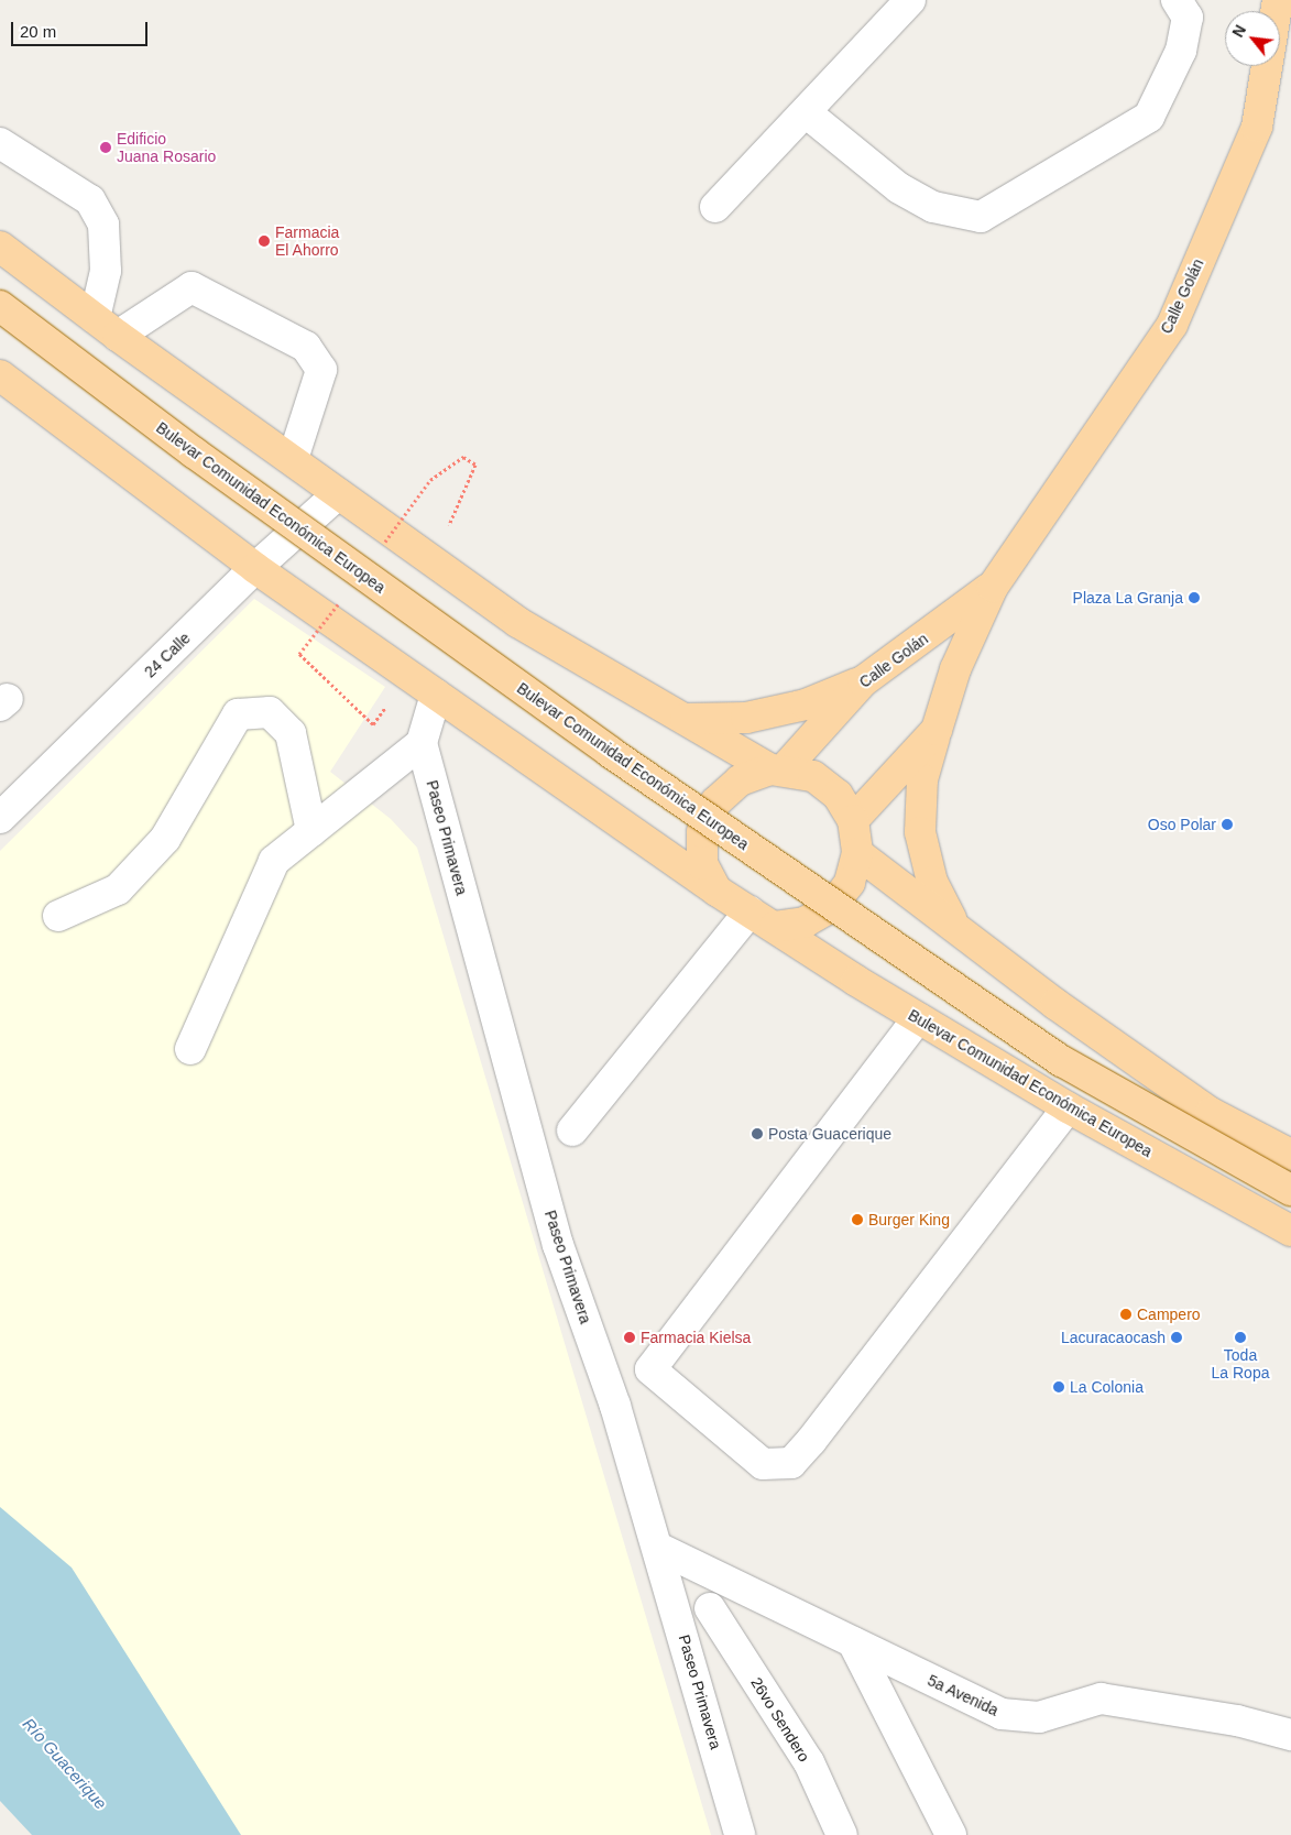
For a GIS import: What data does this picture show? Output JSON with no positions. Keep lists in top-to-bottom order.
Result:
{
  "streets": {
    "main road": ["Calle Golán", "Bulevar Comunidad Económica Europea"],
    "street": [
      "24 Calle",
      "Paseo Primavera",
      "5a Avenida",
      "26vo Sendero"
    ]
  },
  "crossings": [
    ["Calle Golán", "Bulevar Comunidad Económica Europea"],
    ["Paseo Primavera", "5a Avenida"]
  ],
  "water": ["Río Guacerique"],
  "places": [
    "Edificio Juana Rosario",
    "Farmacia El Ahorro",
    "Plaza La Granja",
    "Oso Polar",
    "Posta Guacerique",
    "Burger King",
    "Campero",
    "Farmacia Kielsa",
    "Lacuracaocash",
    "Toda La Ropa",
    "La Colonia"
  ],
  "scale_bar": "20 m",
  "north": "top left"
}
